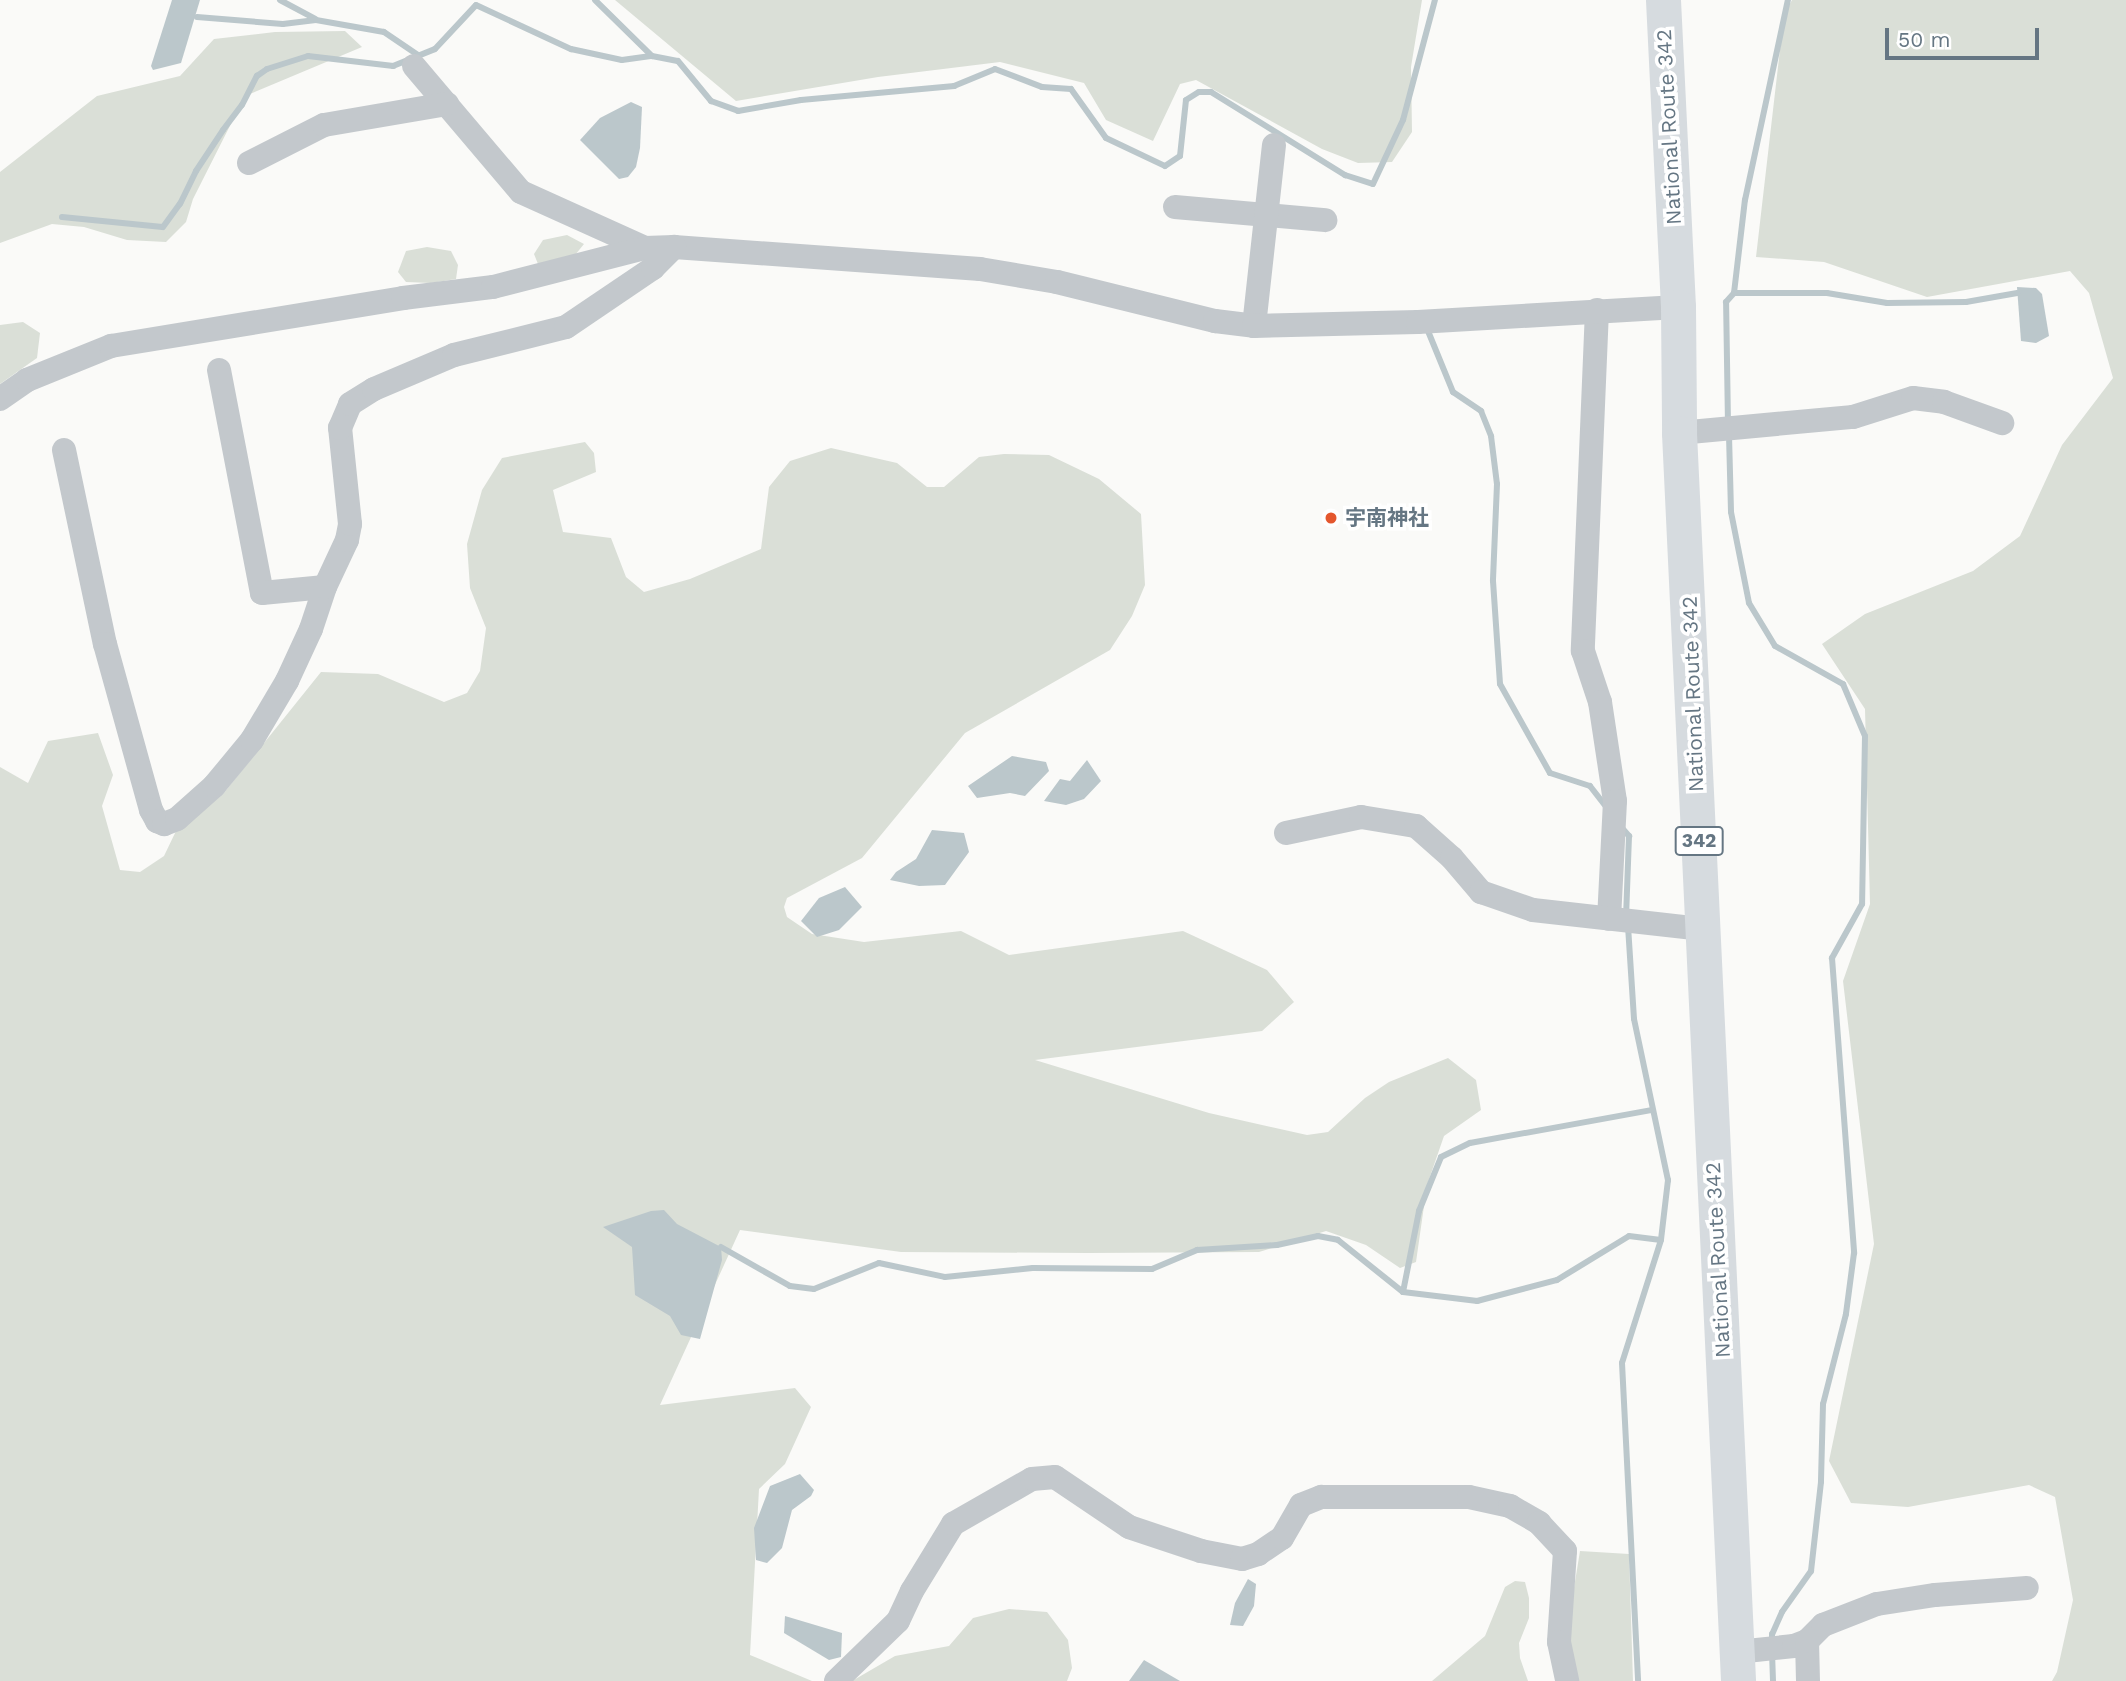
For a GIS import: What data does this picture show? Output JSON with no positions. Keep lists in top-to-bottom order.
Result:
{
  "streets": {
    "highway": ["National Route 342", "342"]
  },
  "places": ["宇南神社"],
  "scale_bar": "50 m"
}
